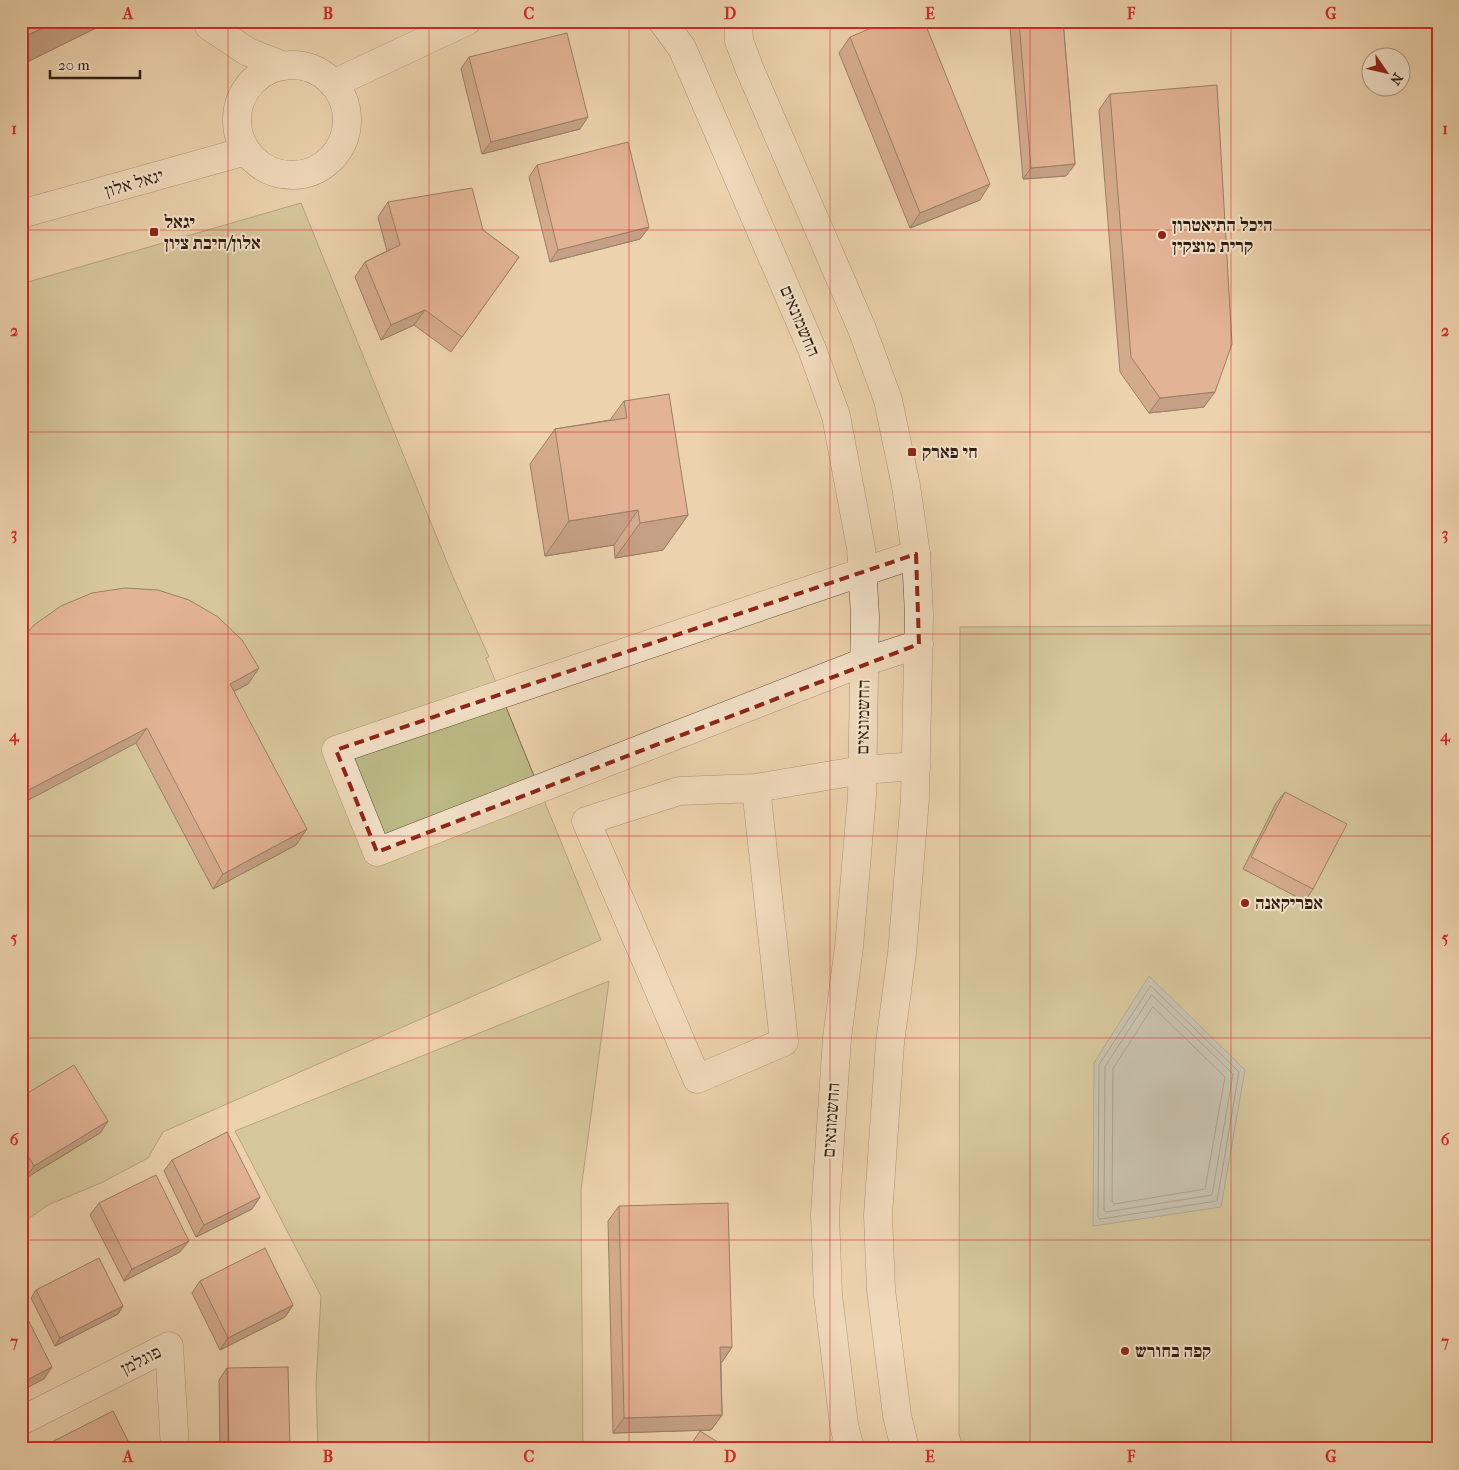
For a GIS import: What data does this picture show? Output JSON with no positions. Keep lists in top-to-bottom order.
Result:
{
  "streets": {
    "street": ["יגאל אלון", "החשמונאים", "פוגלמן"]
  },
  "places": {
    "transit": ["יגאל אלון/חיבת ציון", "חי פארק"],
    "other": ["היכל התיאטרון קרית מוצקין", "אפריקאנה", "קפה בחורש"]
  },
  "scale_bar": "20 m",
  "north": "bottom right",
  "grid": {
    "columns": [
      "A",
      "B",
      "C",
      "D",
      "E",
      "F",
      "G"
    ],
    "rows": [
      "1",
      "2",
      "3",
      "4",
      "5",
      "6",
      "7"
    ]
  }
}
